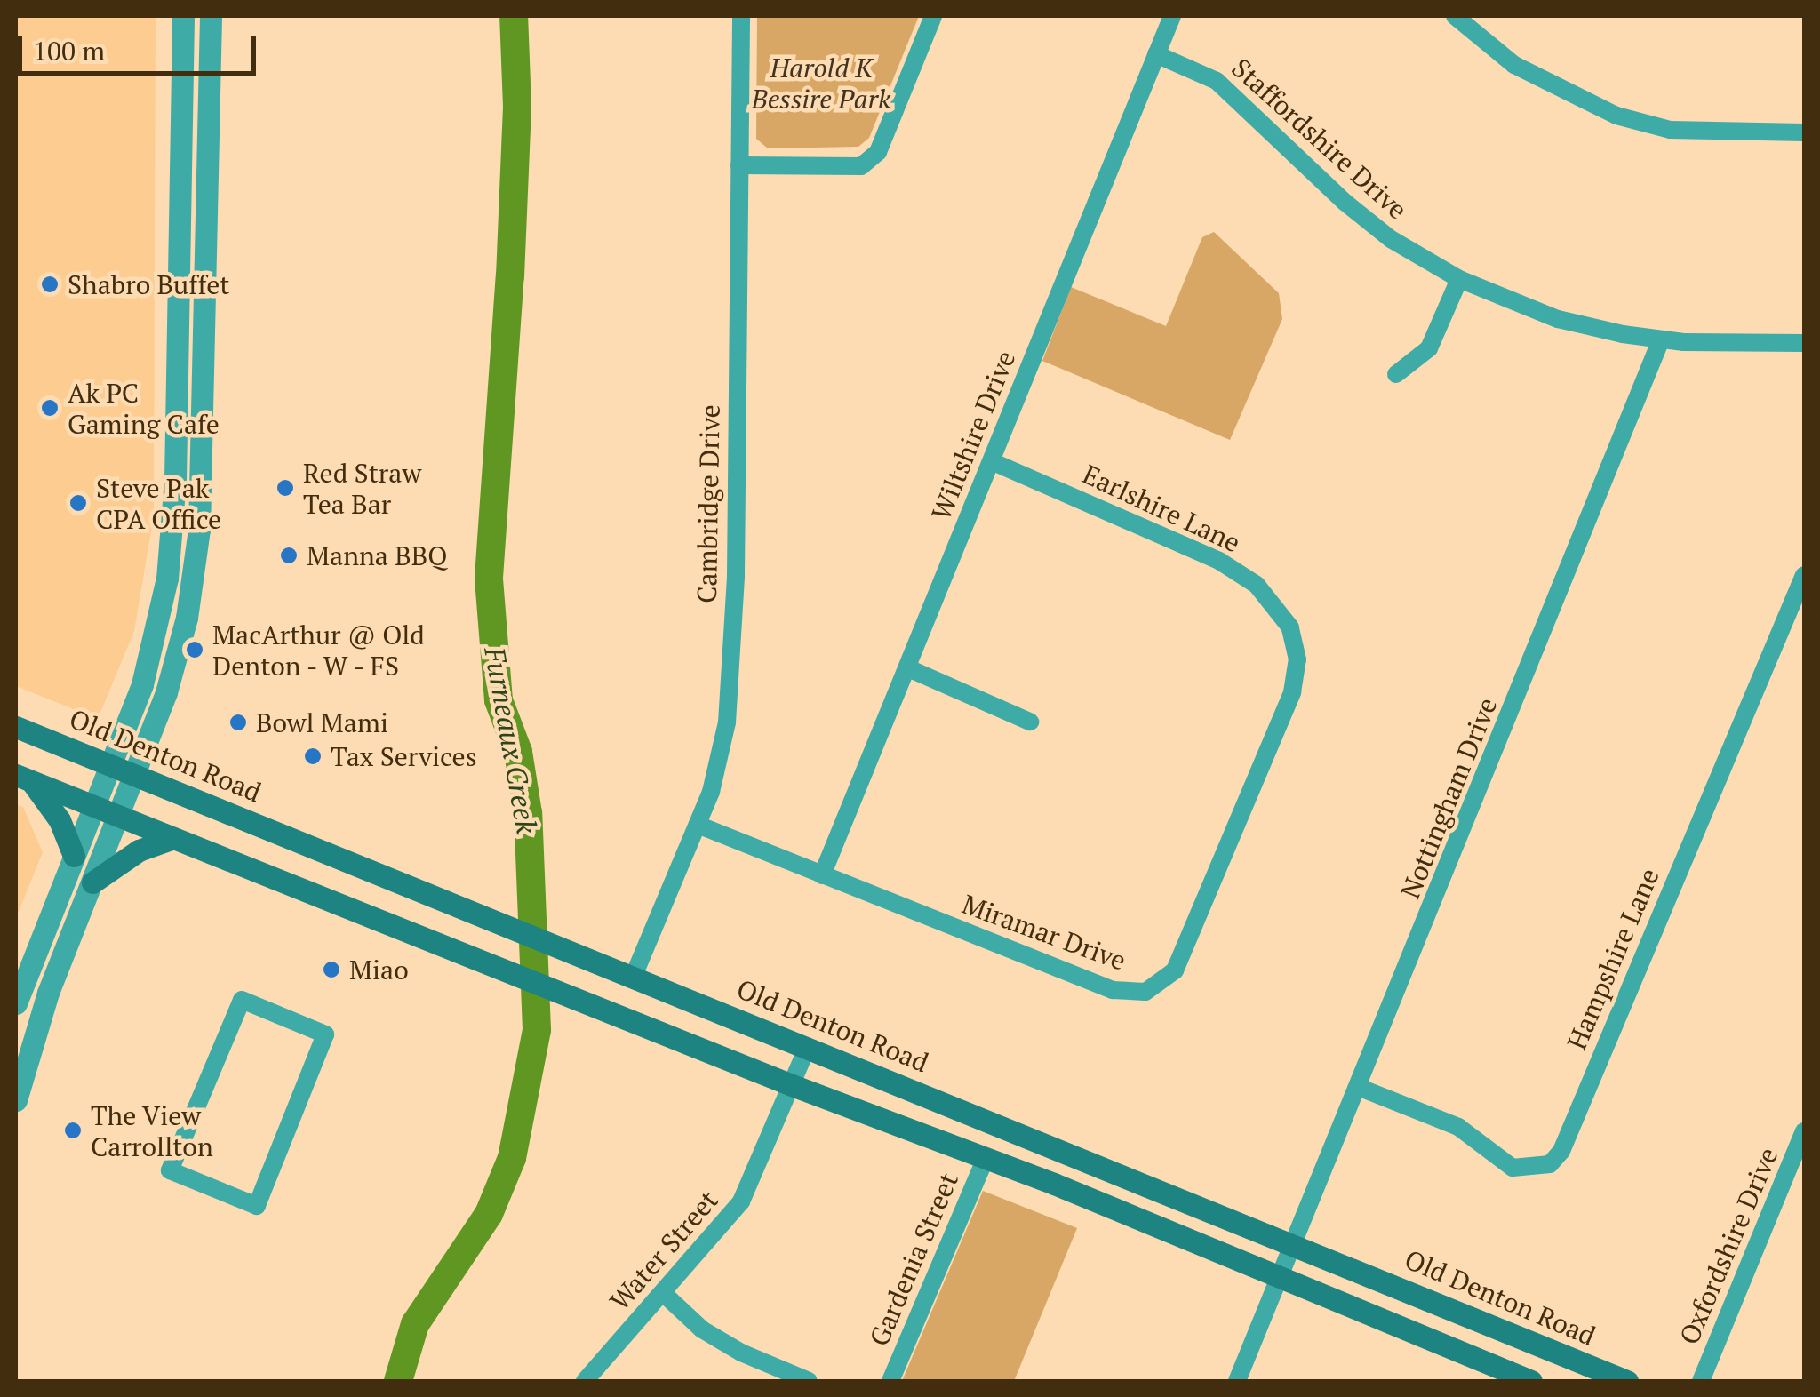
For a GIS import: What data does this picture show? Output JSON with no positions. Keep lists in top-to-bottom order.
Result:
{
  "streets": {
    "main road": ["Old Denton Road"],
    "street": [
      "Staffordshire Drive",
      "Wiltshire Drive",
      "Cambridge Drive",
      "Earlshire Lane",
      "Nottingham Drive",
      "Miramar Drive",
      "Hampshire Lane",
      "Oxfordshire Drive",
      "Water Street",
      "Gardenia Street"
    ]
  },
  "crossings": [
    ["Staffordshire Drive", "Wiltshire Drive"],
    ["Staffordshire Drive", "Nottingham Drive"],
    ["Wiltshire Drive", "Earlshire Lane"],
    ["Wiltshire Drive", "Miramar Drive"],
    ["Cambridge Drive", "Old Denton Road"],
    ["Cambridge Drive", "Miramar Drive"],
    ["Earlshire Lane", "Miramar Drive"],
    ["Old Denton Road", "Nottingham Drive"],
    ["Old Denton Road", "Water Street"],
    ["Nottingham Drive", "Hampshire Lane"]
  ],
  "water": ["Furneaux Creek"],
  "parks": ["Harold K Bessire Park"],
  "places": [
    "Shabro Buffet",
    "Ak PC Gaming Cafe",
    "Red Straw Tea Bar",
    "Steve Pak CPA Office",
    "Manna BBQ",
    "MacArthur @ Old Denton - W - FS",
    "Bowl Mami",
    "Tax Services",
    "Miao",
    "The View Carrollton"
  ],
  "scale_bar": "100 m"
}
